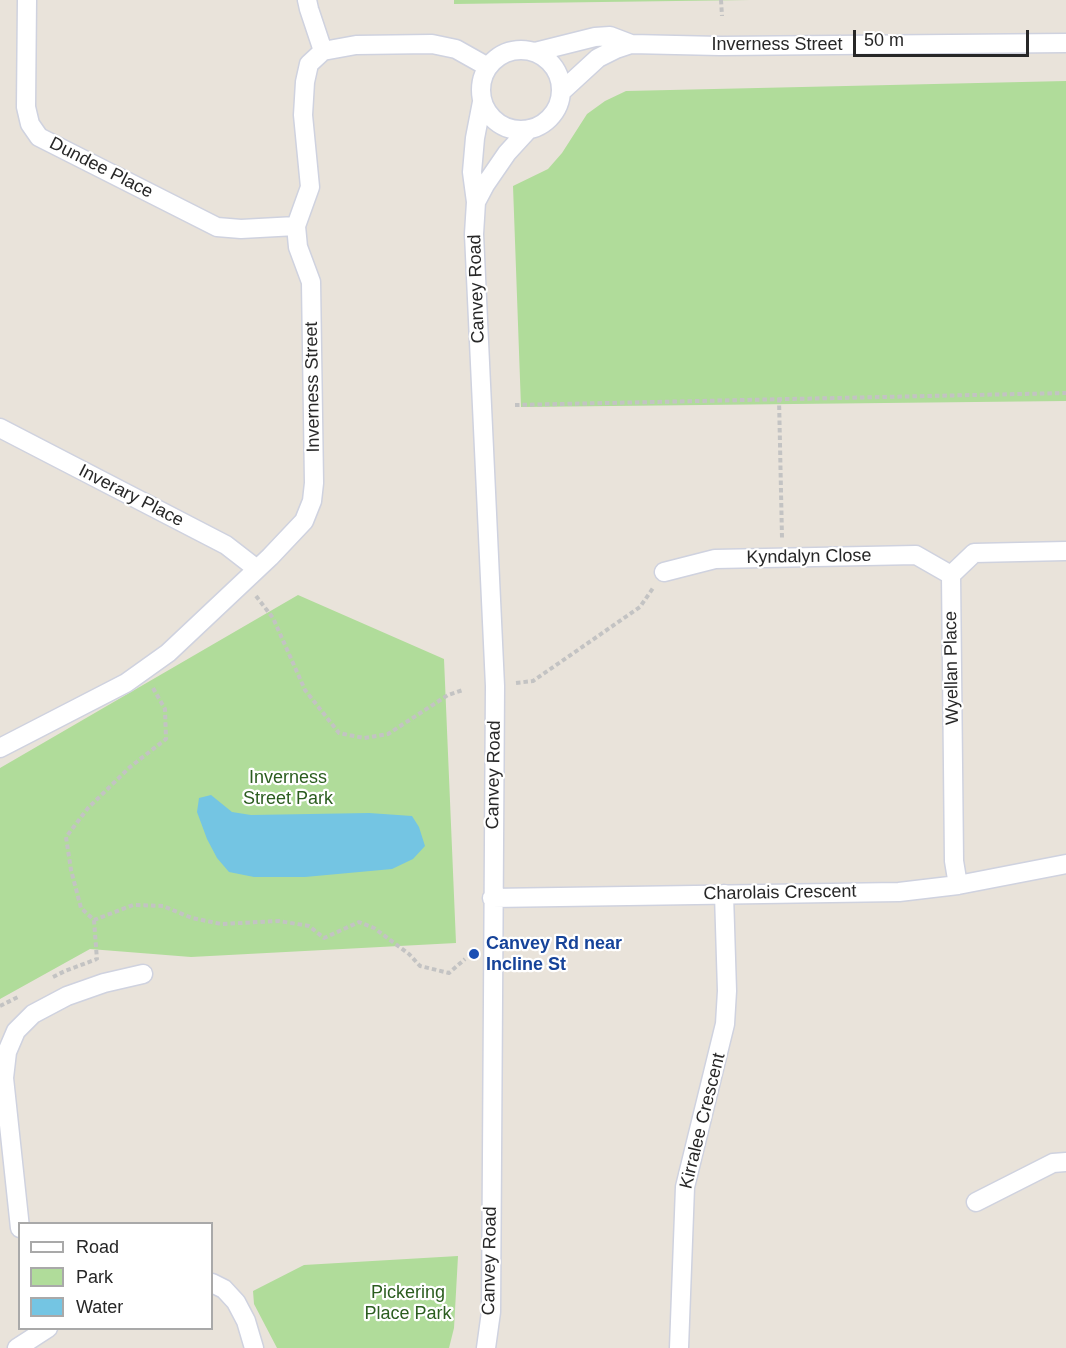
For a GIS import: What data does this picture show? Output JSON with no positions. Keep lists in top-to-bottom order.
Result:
{
  "streets": {
    "street": [
      "Inverness Street",
      "Dundee Place",
      "Canvey Road",
      "Inverary Place",
      "Kyndalyn Close",
      "Wyellan Place",
      "Charolais Crescent",
      "Kirralee Crescent"
    ]
  },
  "crossings": [
    ["Inverness Street", "Dundee Place"],
    ["Inverness Street", "Inverary Place"],
    ["Canvey Road", "Charolais Crescent"],
    ["Kyndalyn Close", "Wyellan Place"],
    ["Wyellan Place", "Charolais Crescent"],
    ["Charolais Crescent", "Kirralee Crescent"]
  ],
  "parks": ["Inverness Street Park", "Pickering Place Park"],
  "places": ["Canvey Rd near Incline St"],
  "legend": ["Road", "Park", "Water"],
  "scale_bar": "50 m"
}
